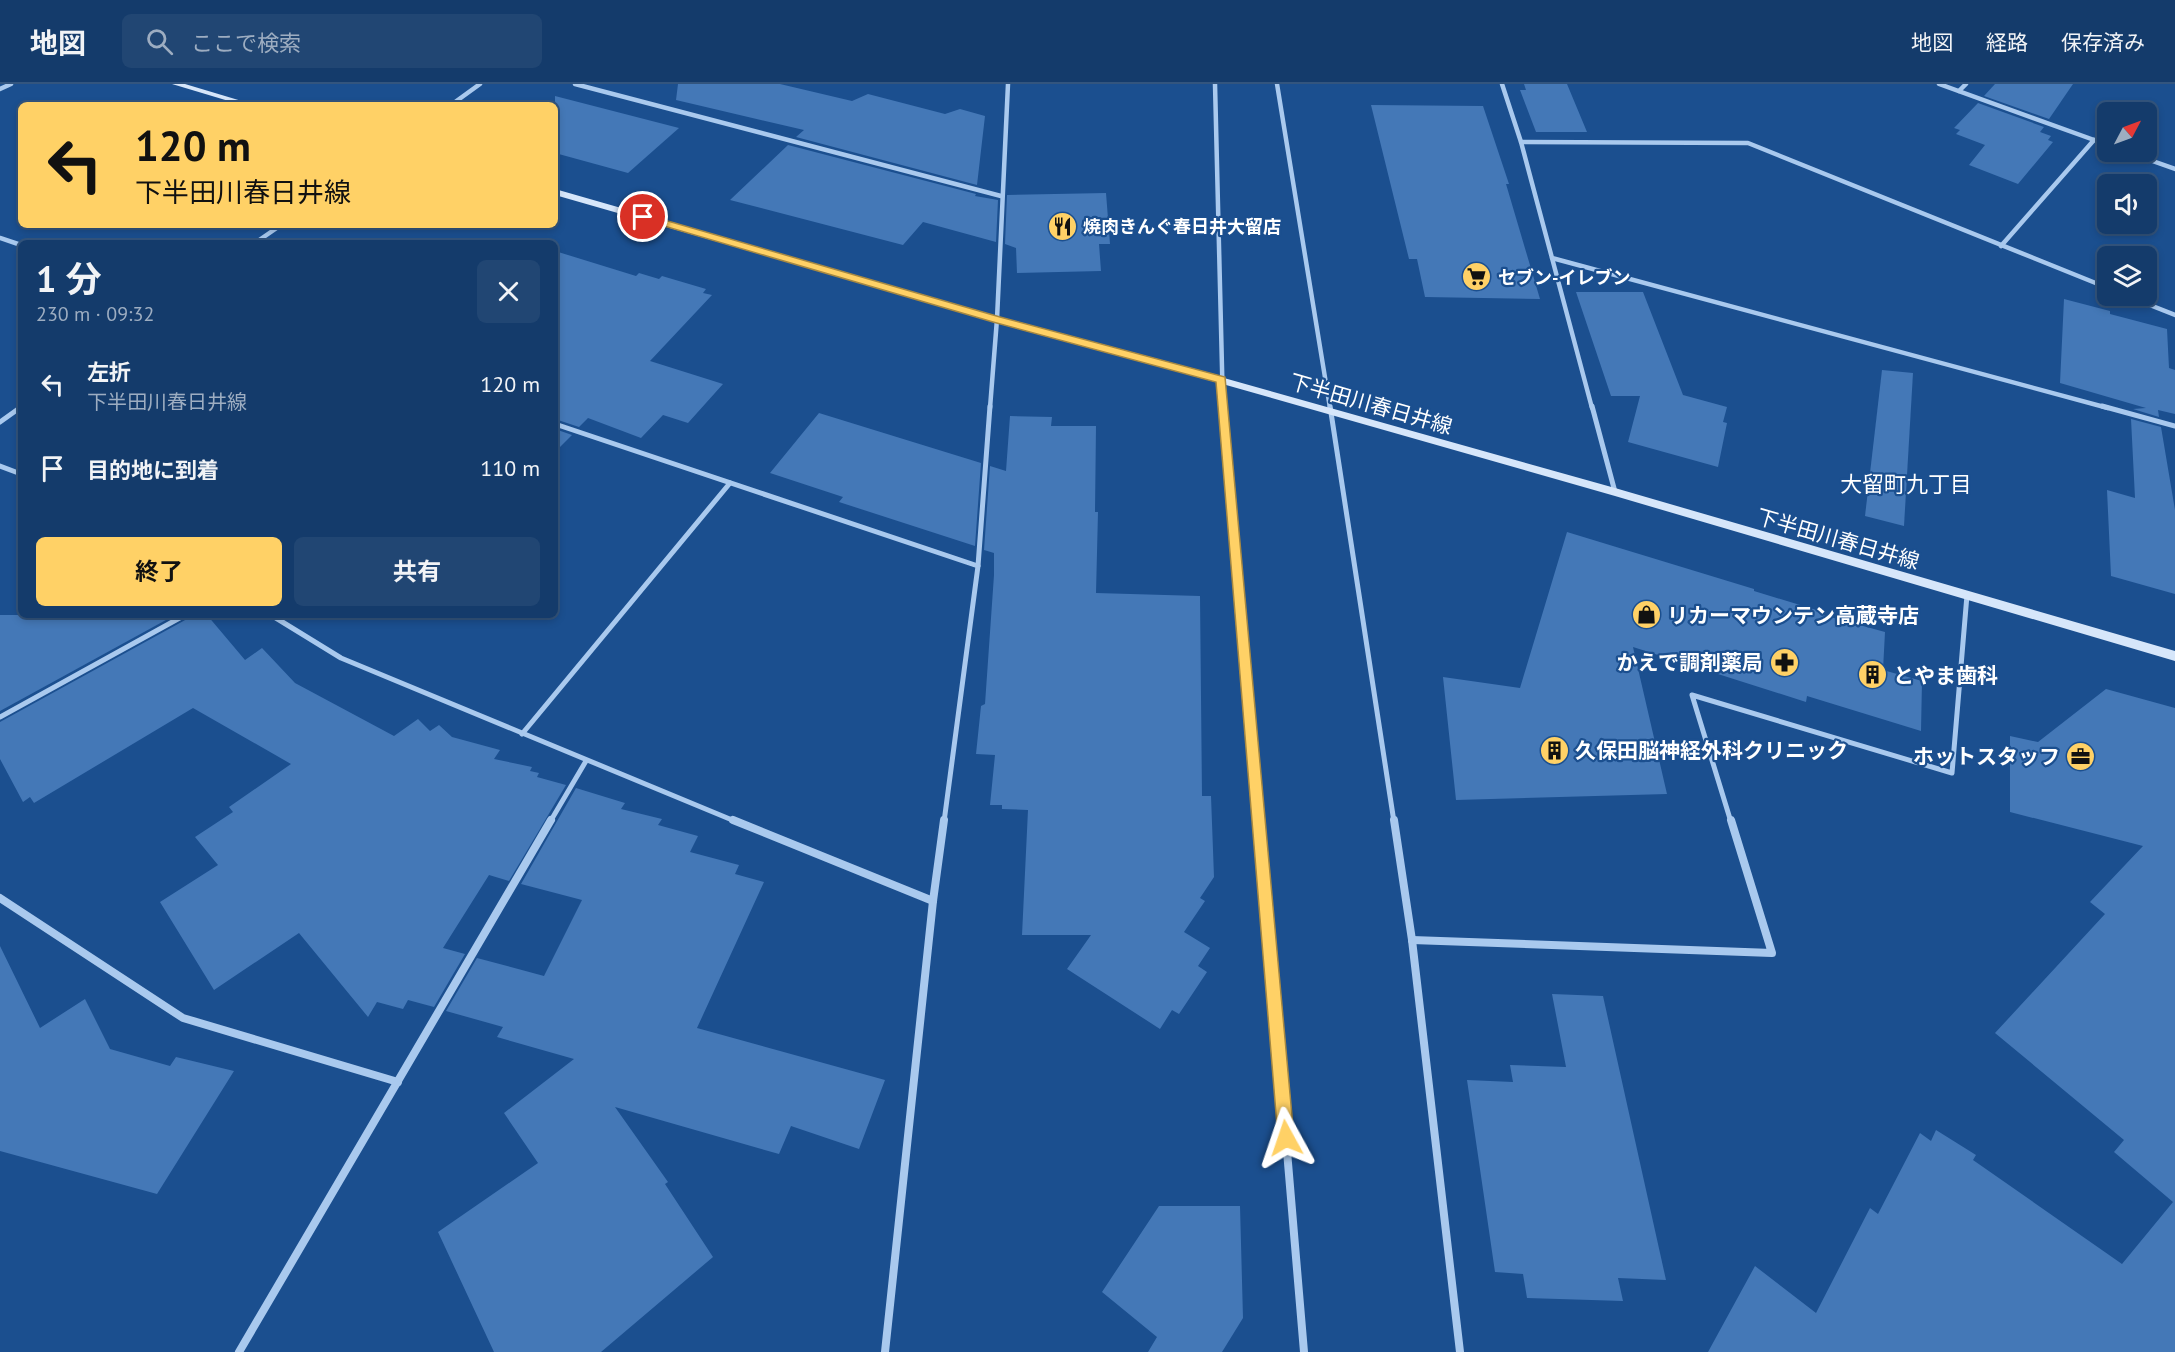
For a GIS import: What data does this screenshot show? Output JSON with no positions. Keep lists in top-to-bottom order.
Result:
{
  "streets": {
    "main road": ["下半田川春日井線"]
  },
  "districts": ["大留町九丁目"],
  "places": {
    "restaurant": ["焼肉きんぐ春日井大留店"],
    "supermarket": ["セブン-イレブン"],
    "shop": ["リカーマウンテン高蔵寺店"],
    "pharmacy": ["かえで調剤薬局"],
    "building": ["とやま歯科", "久保田脳神経外科クリニック"],
    "office": ["ホットスタッフ"]
  },
  "north": "top right",
  "page": {
    "header": "地図",
    "search": "ここで検索",
    "nav": ["地図", "経路", "保存済み"],
    "turn": ["120 m", "下半田川春日井線"],
    "heading": ["1 分", "230 m · 09:32"],
    "list": [
      {
        "name": "左折",
        "note": "下半田川春日井線",
        "value": "120 m"
      },
      {
        "name": "目的地に到着",
        "value": "110 m"
      }
    ],
    "buttons": ["終了", "共有"]
  }
}
